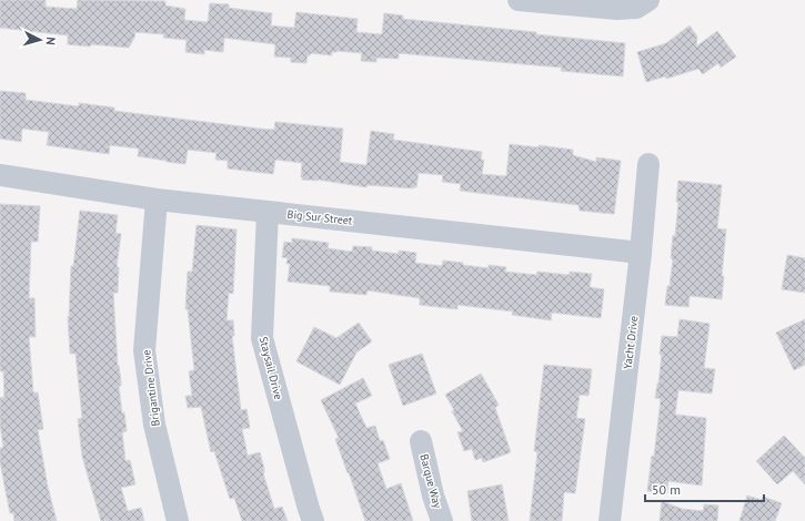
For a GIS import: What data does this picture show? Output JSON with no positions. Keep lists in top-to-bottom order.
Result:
{
  "streets": {
    "street": [
      "Big Sur Street",
      "Yacht Drive",
      "Staysail Drive",
      "Brigantine Drive",
      "Barque Way"
    ]
  },
  "crossings": [
    ["Big Sur Street", "Yacht Drive"],
    ["Big Sur Street", "Staysail Drive"],
    ["Big Sur Street", "Brigantine Drive"]
  ],
  "scale_bar": "50 m",
  "north": "right"
}
